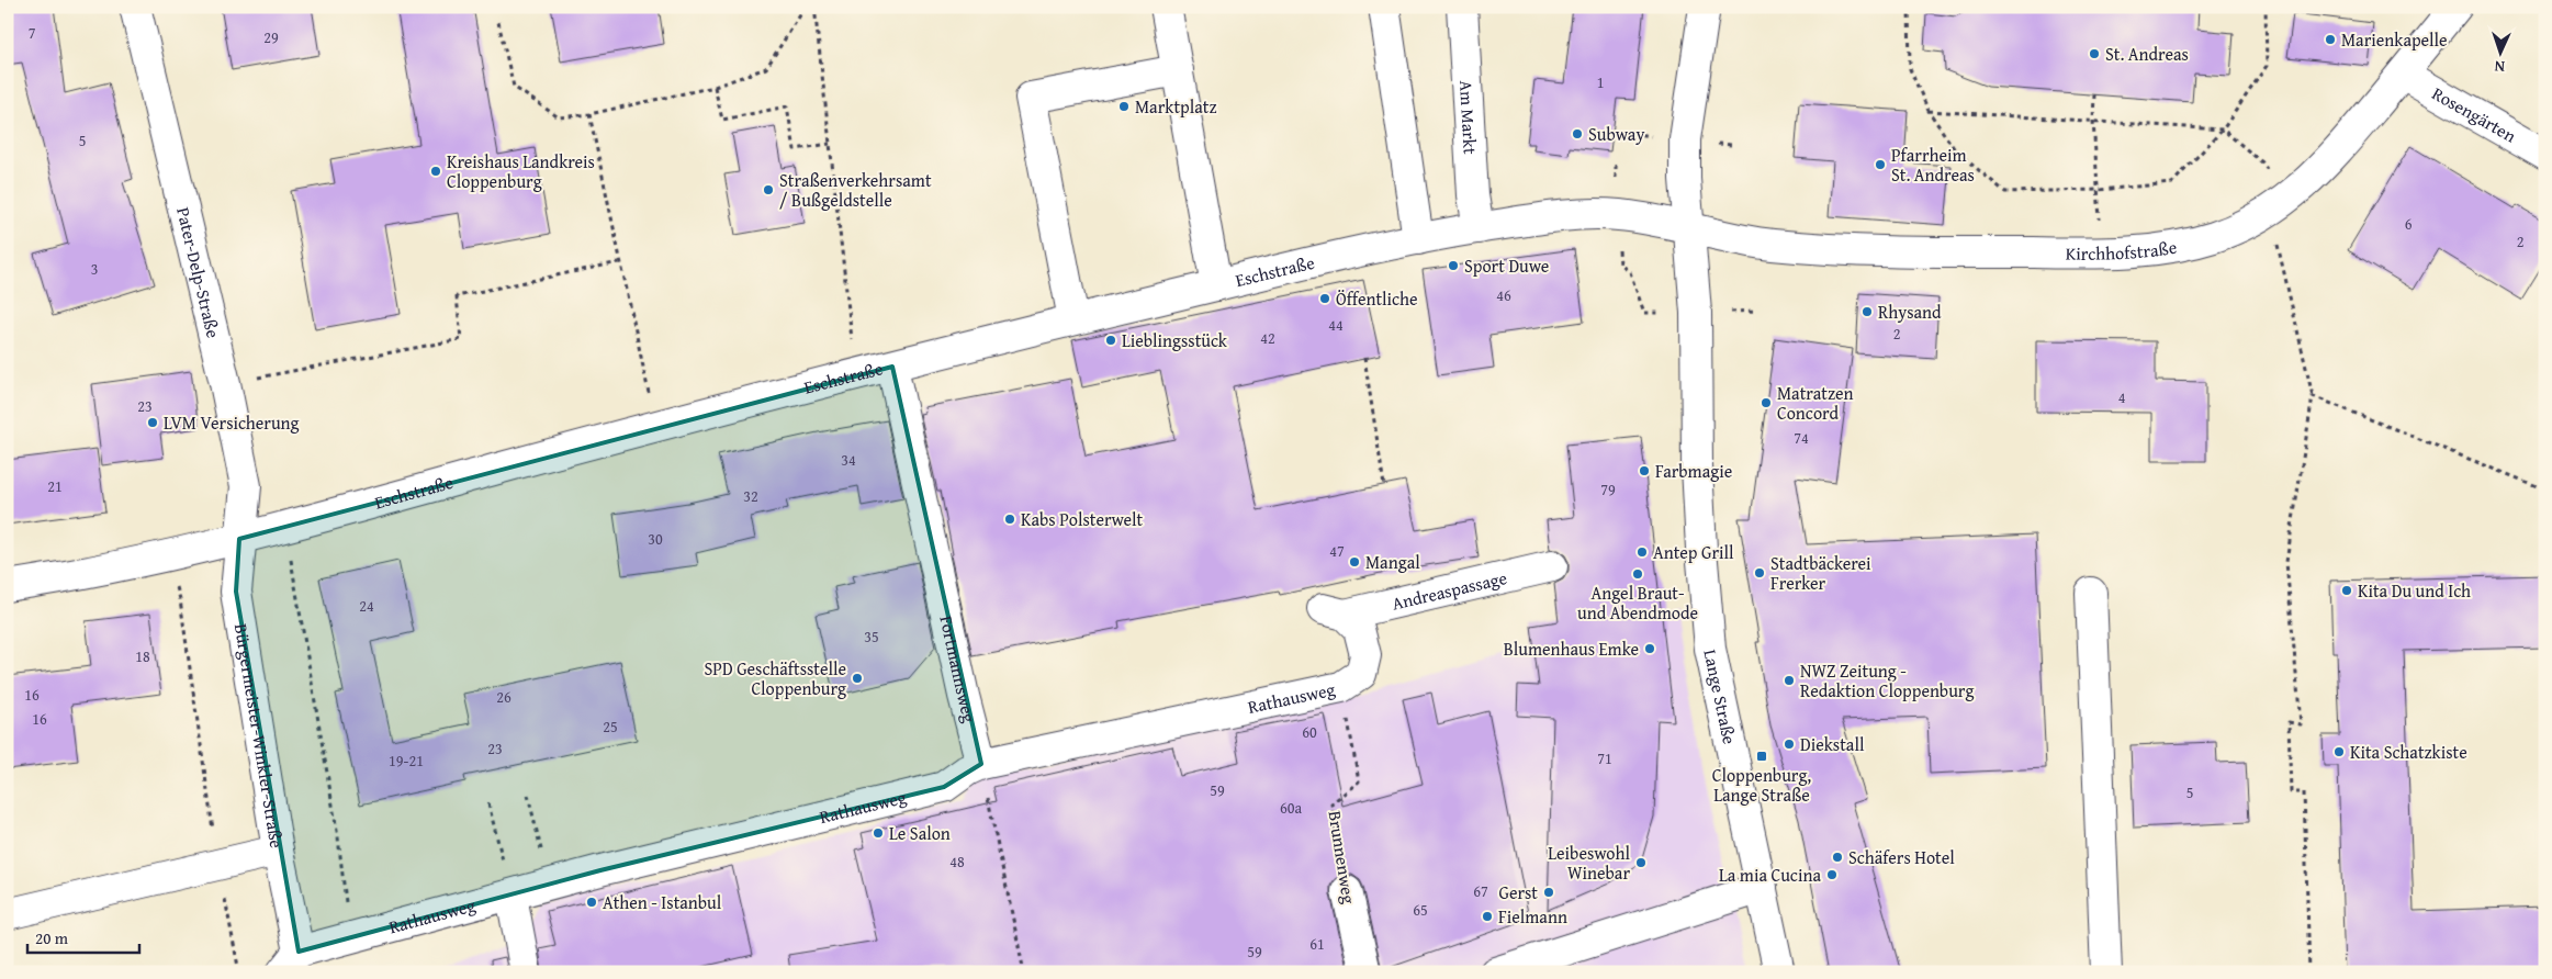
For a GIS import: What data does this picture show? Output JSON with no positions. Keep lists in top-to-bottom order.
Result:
{
  "streets": {
    "street": [
      "Rosengärten",
      "Am Markt",
      "Kirchhofstraße",
      "Eschstraße",
      "Pater-Delp-Straße",
      "Andreaspassage",
      "Fortmannsweg",
      "Rathausweg",
      "Lange Straße",
      "Bürgermeister-Winkler-Straße",
      "Brunnenweg"
    ]
  },
  "crossings": [
    ["Rosengärten", "Kirchhofstraße"],
    ["Am Markt", "Eschstraße"],
    ["Kirchhofstraße", "Eschstraße"],
    ["Kirchhofstraße", "Lange Straße"],
    ["Eschstraße", "Pater-Delp-Straße"],
    ["Eschstraße", "Fortmannsweg"],
    ["Eschstraße", "Lange Straße"],
    ["Eschstraße", "Bürgermeister-Winkler-Straße"],
    ["Pater-Delp-Straße", "Bürgermeister-Winkler-Straße"],
    ["Andreaspassage", "Rathausweg"],
    ["Fortmannsweg", "Rathausweg"],
    ["Rathausweg", "Brunnenweg"]
  ],
  "places": {
    "other": [
      "Marienkapelle",
      "St. Andreas",
      "Marktplatz",
      "Subway",
      "Pfarrheim St. Andreas",
      "Kreishaus Landkreis Cloppenburg",
      "Straßenverkehrsamt / Bußgeldstelle",
      "Sport Duwe",
      "Öffentliche",
      "Rhysand",
      "Lieblingsstück",
      "Matratzen Concord",
      "LVM Versicherung",
      "Farbmagie",
      "Kabs Polsterwelt",
      "Antep Grill",
      "Mangal",
      "Stadtbäckerei Frerker",
      "Angel Braut- und Abendmode",
      "Kita Du und Ich",
      "Blumenhaus Emke",
      "SPD Geschäftsstelle Cloppenburg",
      "NWZ Zeitung - Redaktion Cloppenburg",
      "Diekstall",
      "Kita Schatzkiste",
      "Le Salon",
      "Schäfers Hotel",
      "Leibeswohl Winebar",
      "La mia Cucina",
      "Gerst",
      "Athen - Istanbul",
      "Fielmann"
    ],
    "transit": ["Cloppenburg, Lange Straße"]
  },
  "house_numbers": [
    "7",
    "29",
    "1",
    "5",
    "6",
    "2",
    "3",
    "46",
    "44",
    "2",
    "42",
    "4",
    "23",
    "74",
    "34",
    "21",
    "79",
    "32",
    "30",
    "47",
    "24",
    "35",
    "18",
    "16",
    "26",
    "16",
    "25",
    "60",
    "23",
    "71",
    "19-21",
    "59",
    "5",
    "60a",
    "48",
    "67",
    "65",
    "61",
    "59"
  ],
  "scale_bar": "20 m",
  "north": "bottom"
}
